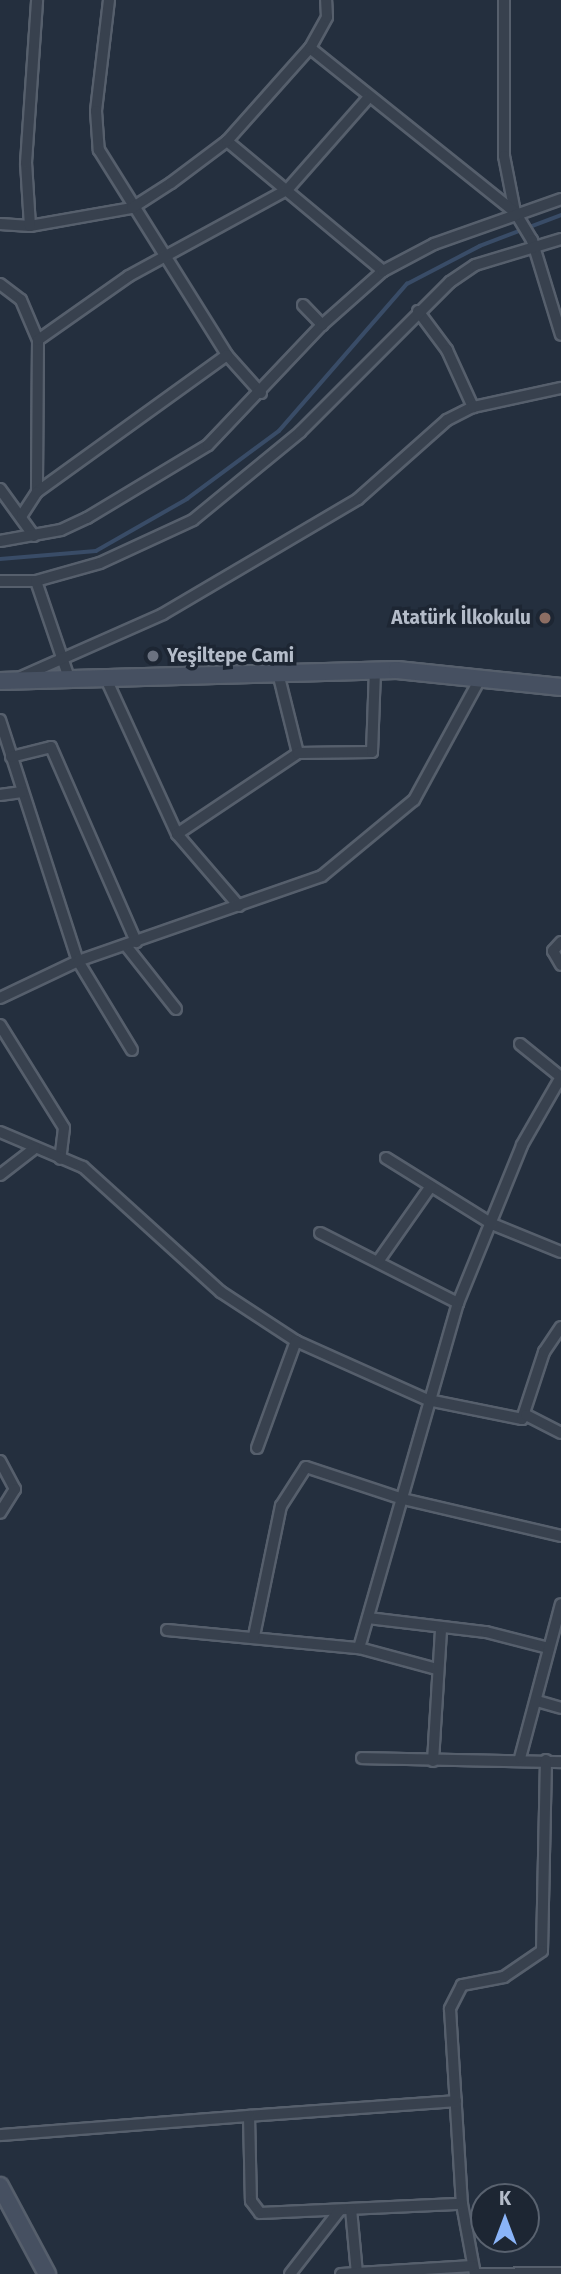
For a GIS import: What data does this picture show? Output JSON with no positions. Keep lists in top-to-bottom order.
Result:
{
  "places": ["Atatürk İlkokulu", "Yeşiltepe Cami"],
  "north": "top"
}
